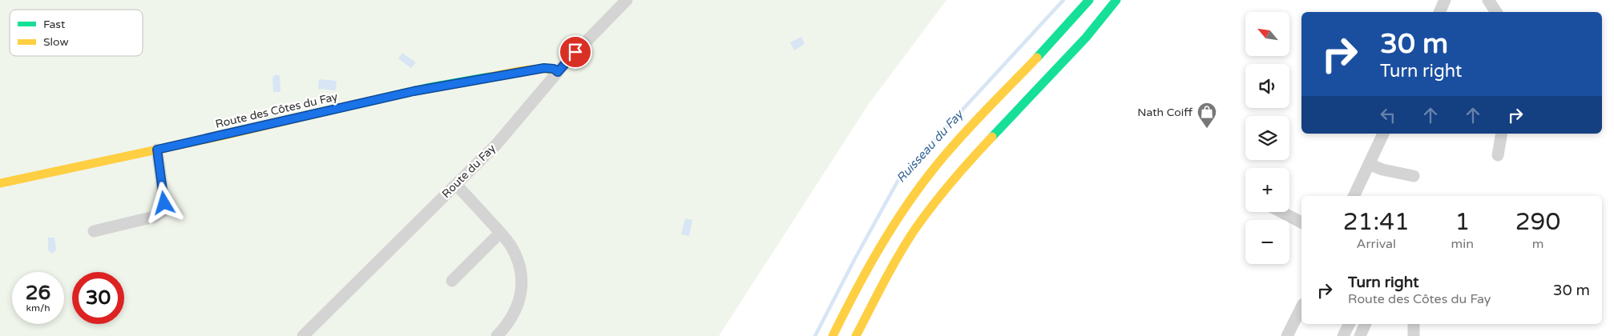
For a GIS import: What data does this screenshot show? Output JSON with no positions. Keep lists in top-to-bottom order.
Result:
{
  "streets": {
    "main road": ["Route des Côtes du Fay"],
    "street": ["Route du Fay"]
  },
  "crossings": [
    ["Route des Côtes du Fay", "Route du Fay"]
  ],
  "water": ["Ruisseau du Fay"],
  "places": {
    "shop": ["Nath Coiff"]
  },
  "legend": ["Fast", "Slow"],
  "north": "top left",
  "page": {
    "map_buttons": ["+", "−"],
    "turn": ["30 m", "Turn right"],
    "eta": [
      "21:41",
      "Arrival",
      "1",
      "min",
      "290",
      "m"
    ],
    "list": [
      {
        "name": "Turn right",
        "note": "Route des Côtes du Fay",
        "value": "30 m"
      }
    ],
    "speed": "26 km/h",
    "limit": "30"
  }
}
